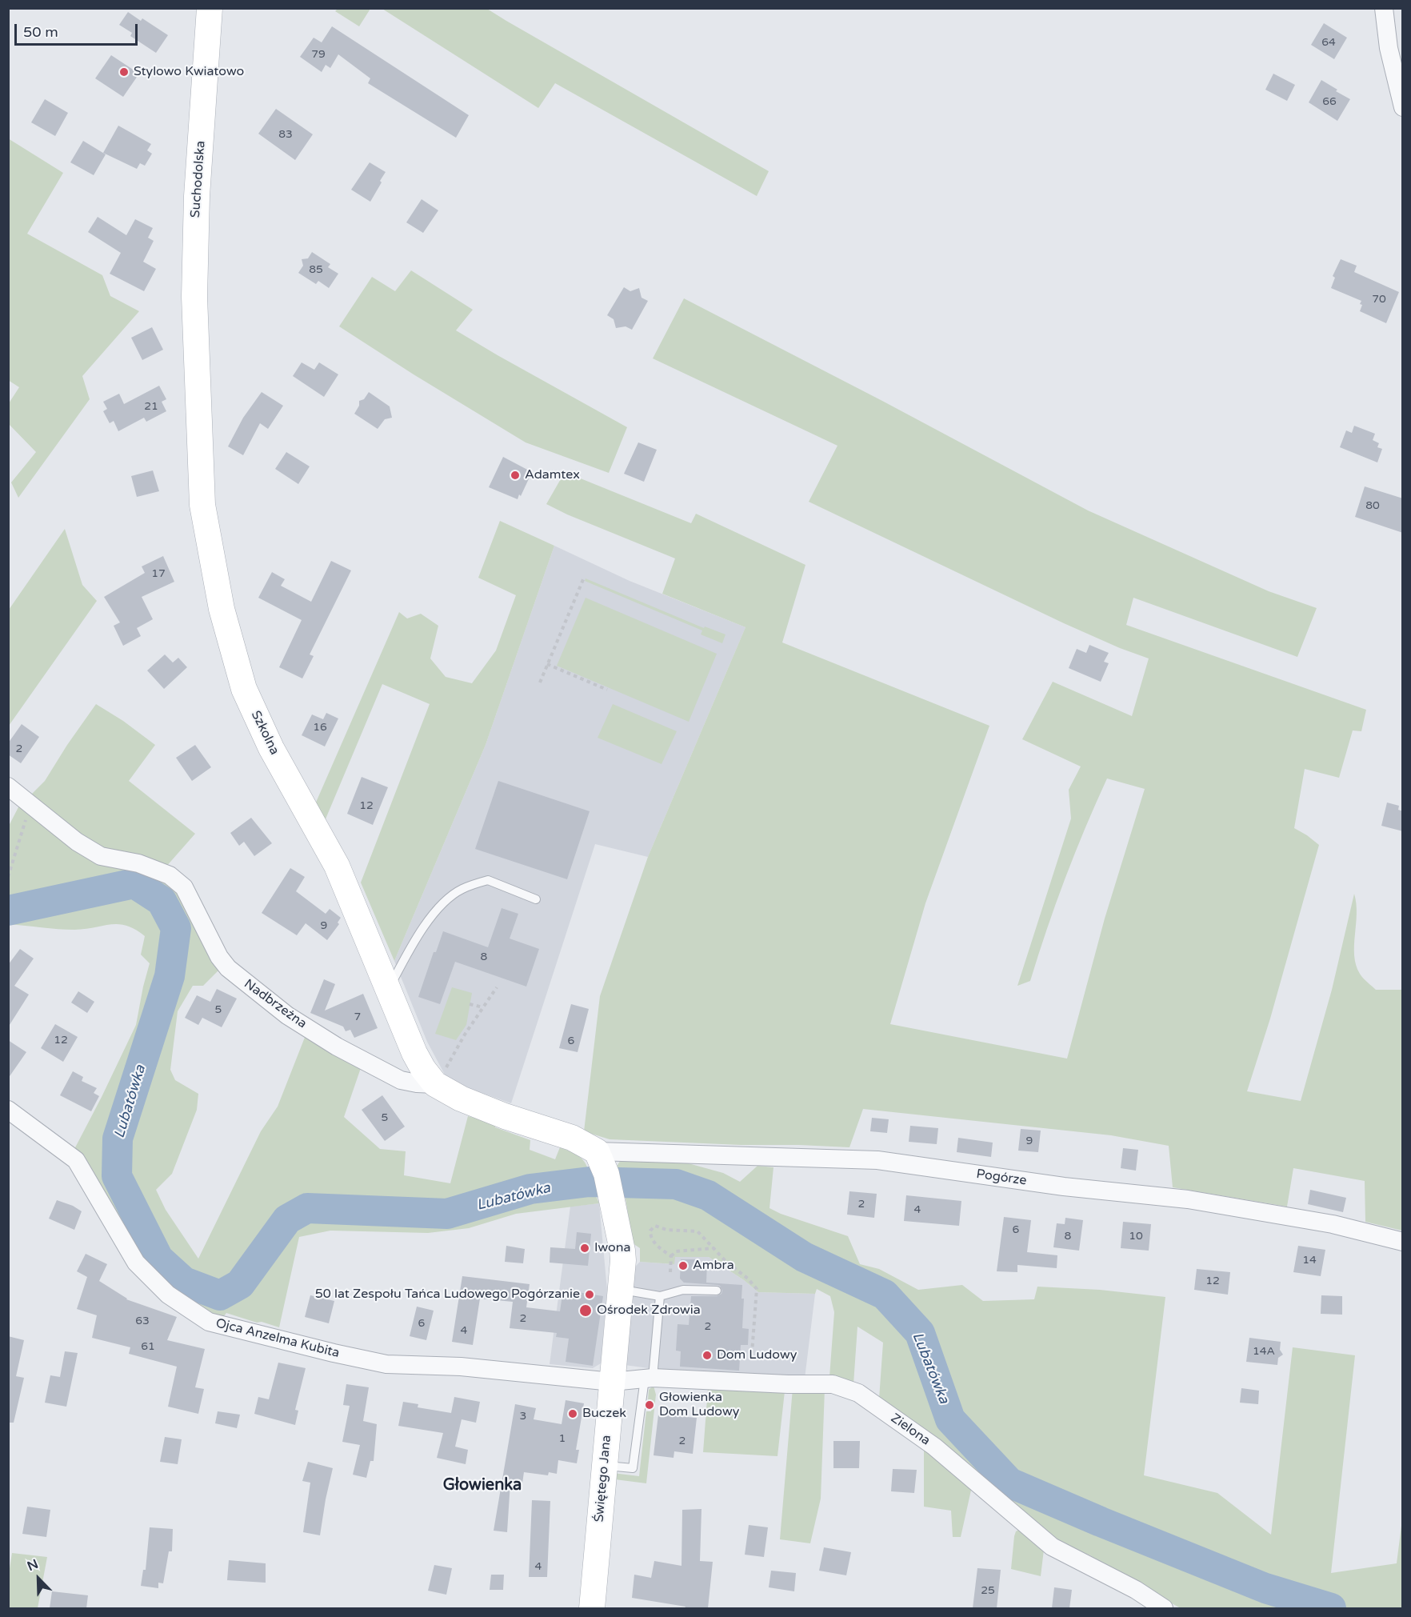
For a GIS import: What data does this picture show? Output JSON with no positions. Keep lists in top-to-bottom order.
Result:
{
  "streets": {
    "street": [
      "Suchodolska",
      "Szkolna",
      "Nadbrzeżna",
      "Pogórze",
      "Ojca Anzelma Kubita",
      "Zielona",
      "Świętego Jana"
    ]
  },
  "crossings": [
    ["Suchodolska", "Szkolna"],
    ["Szkolna", "Nadbrzeżna"],
    ["Nadbrzeżna", "Pogórze"],
    ["Nadbrzeżna", "Świętego Jana"],
    ["Pogórze", "Świętego Jana"],
    ["Ojca Anzelma Kubita", "Zielona"],
    ["Ojca Anzelma Kubita", "Świętego Jana"],
    ["Zielona", "Świętego Jana"]
  ],
  "districts": ["Głowienka"],
  "water": ["Lubatówka"],
  "places": [
    "Stylowo Kwiatowo",
    "Adamtex",
    "Iwona",
    "Ambra",
    "50 lat Zespołu Tańca Ludowego Pogórzanie",
    "Ośrodek Zdrowia",
    "Dom Ludowy",
    "Głowienka Dom Ludowy",
    "Buczek"
  ],
  "house_numbers": [
    "64",
    "79",
    "66",
    "83",
    "85",
    "70",
    "21",
    "80",
    "17",
    "16",
    "2",
    "12",
    "9",
    "8",
    "5",
    "7",
    "12",
    "6",
    "5",
    "9",
    "2",
    "4",
    "6",
    "8",
    "10",
    "14",
    "12",
    "2",
    "63",
    "6",
    "2",
    "4",
    "61",
    "14A",
    "3",
    "1",
    "2",
    "4",
    "25"
  ],
  "scale_bar": "50 m",
  "north": "top left"
}
